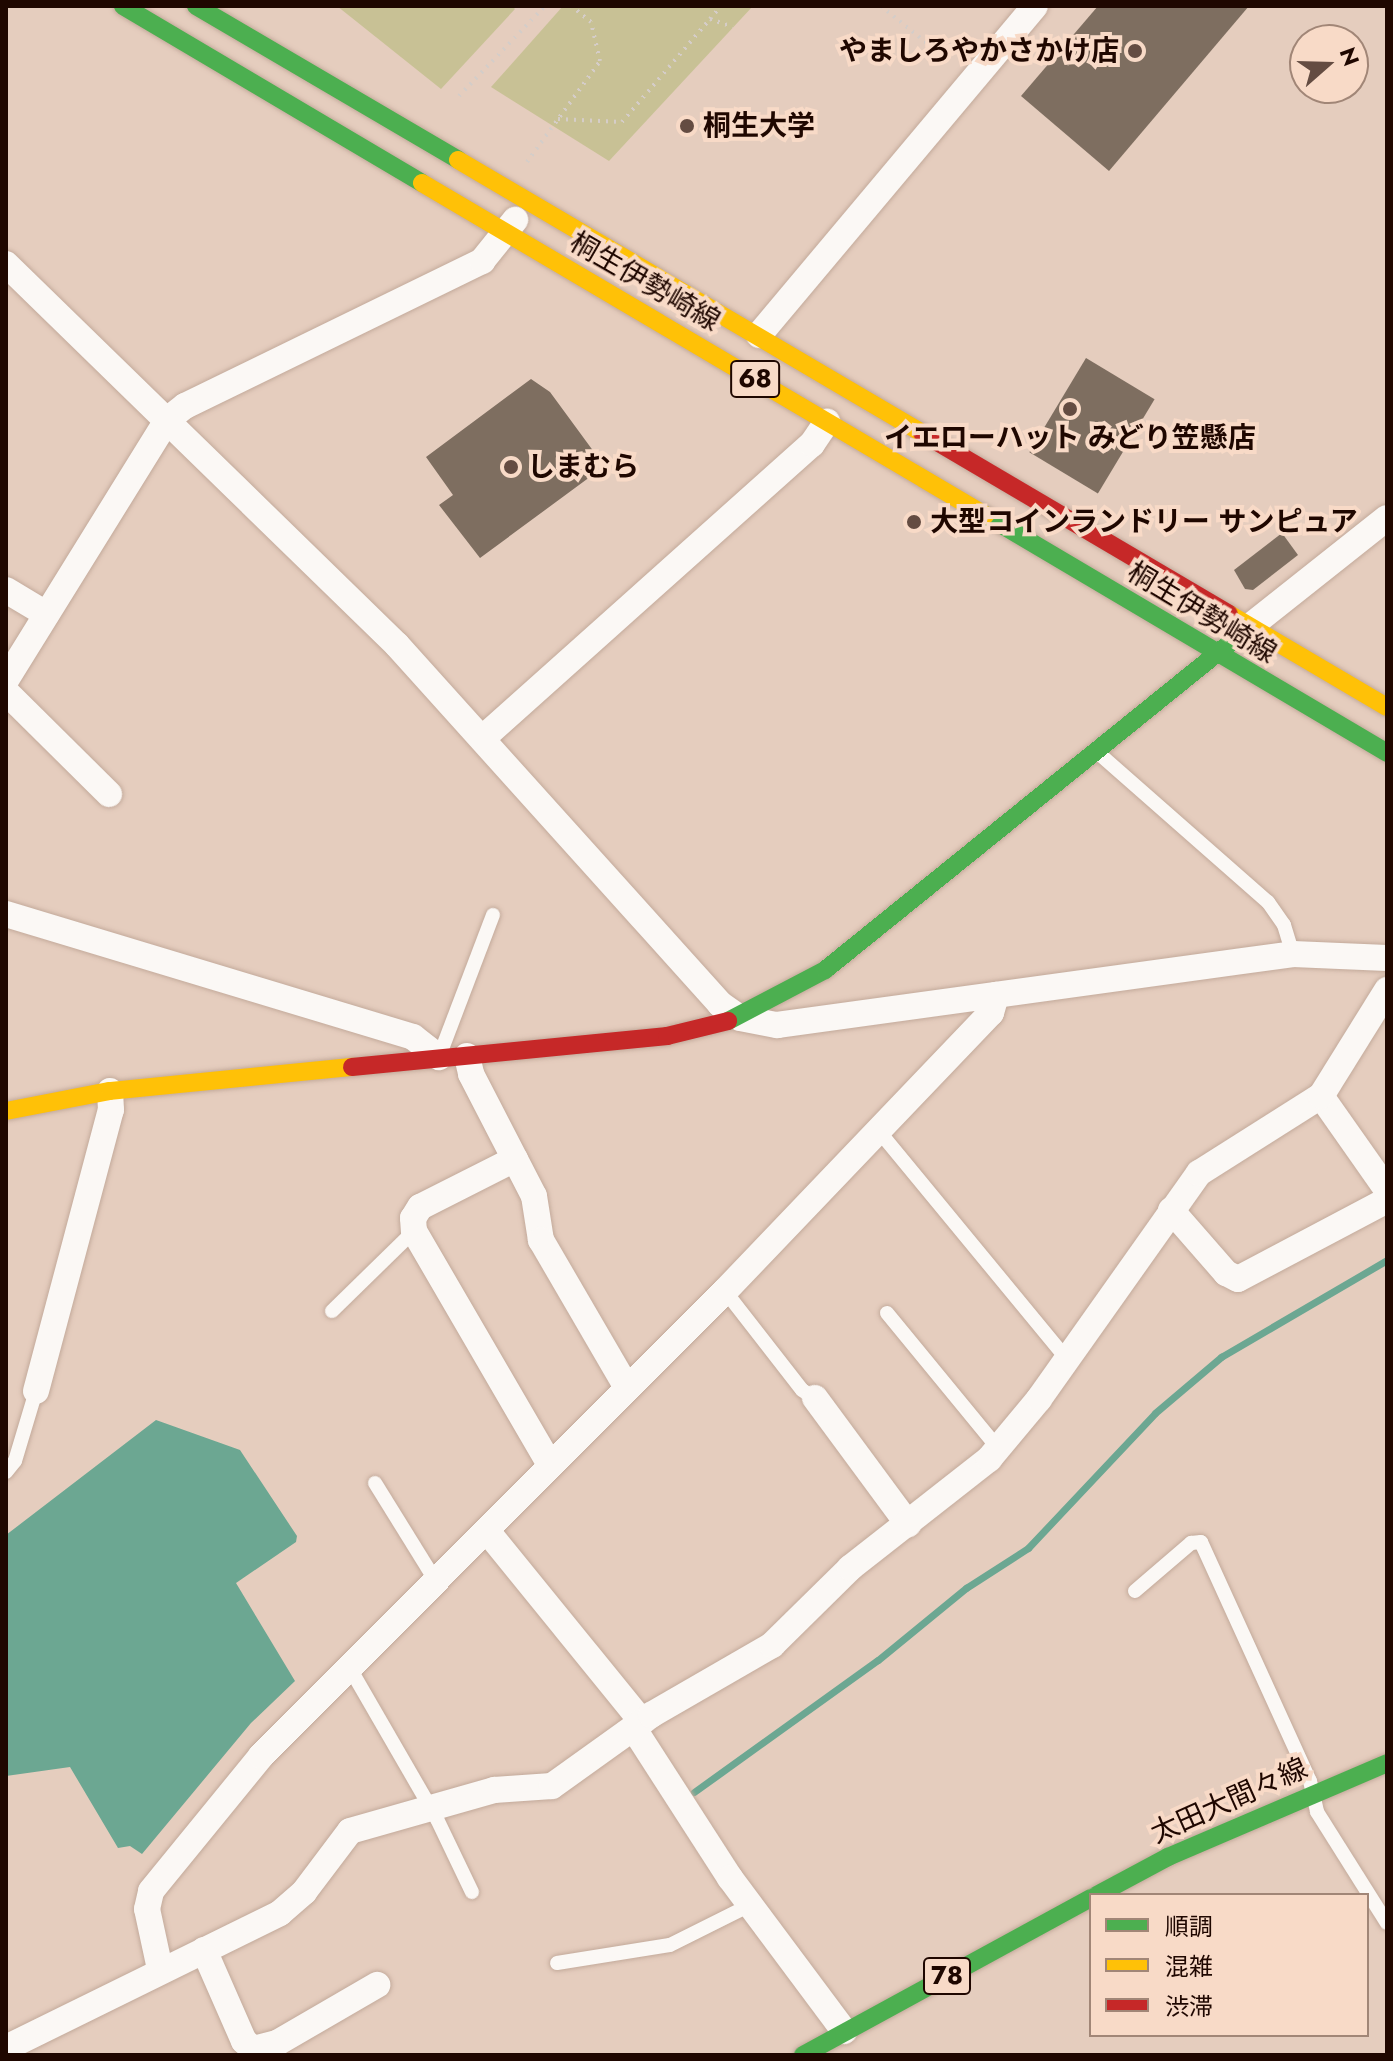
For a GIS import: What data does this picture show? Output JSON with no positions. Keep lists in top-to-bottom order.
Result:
{
  "streets": {
    "main road": [
      "桐生伊勢崎線",
      "68",
      "太田大間々線",
      "78"
    ]
  },
  "places": [
    "やましろやかさかけ店",
    "桐生大学",
    "イエローハット みどり笠懸店",
    "しまむら",
    "大型コインランドリー サンピュア"
  ],
  "legend": ["順調", "混雑", "渋滞"],
  "north": "right"
}
